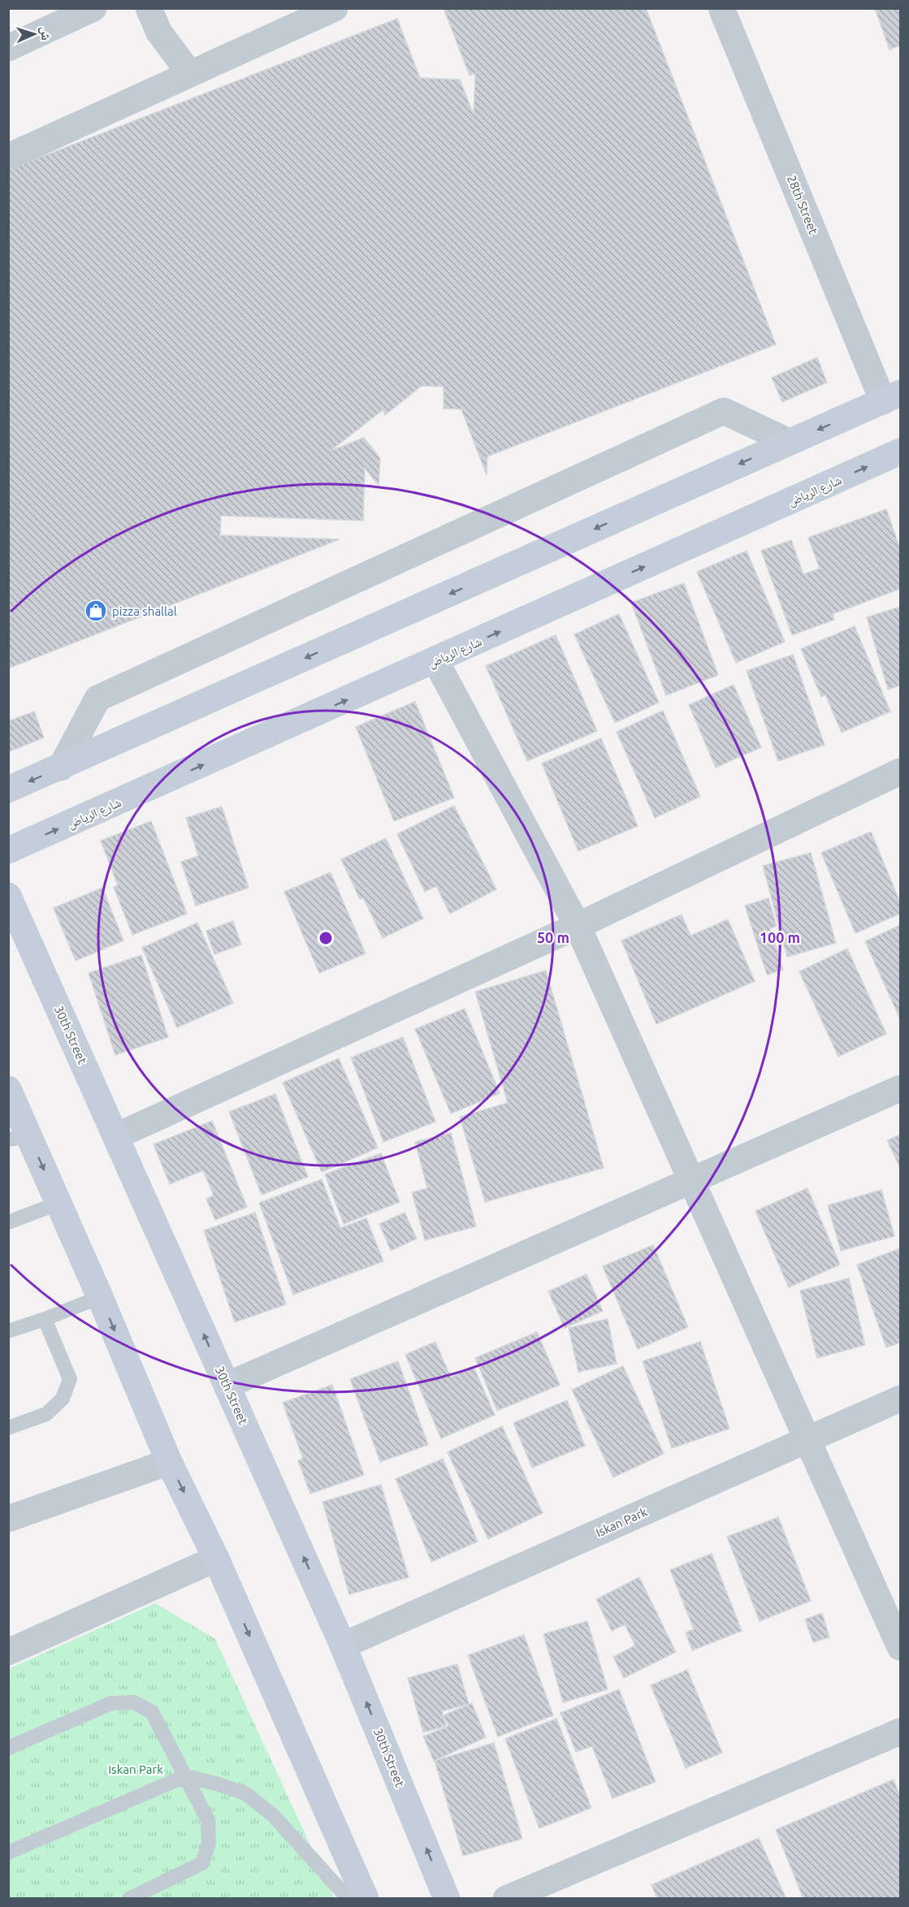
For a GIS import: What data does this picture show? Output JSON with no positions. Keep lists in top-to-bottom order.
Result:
{
  "streets": {
    "street": [
      "28th Street",
      "شارع الرياض",
      "30th Street",
      "Iskan Park"
    ]
  },
  "crossings": [
    ["30th Street", "Iskan Park"]
  ],
  "parks": ["Iskan Park"],
  "places": {
    "shop": ["pizza shallal"]
  },
  "north": "right",
  "rings": ["50 m", "100 m"]
}
